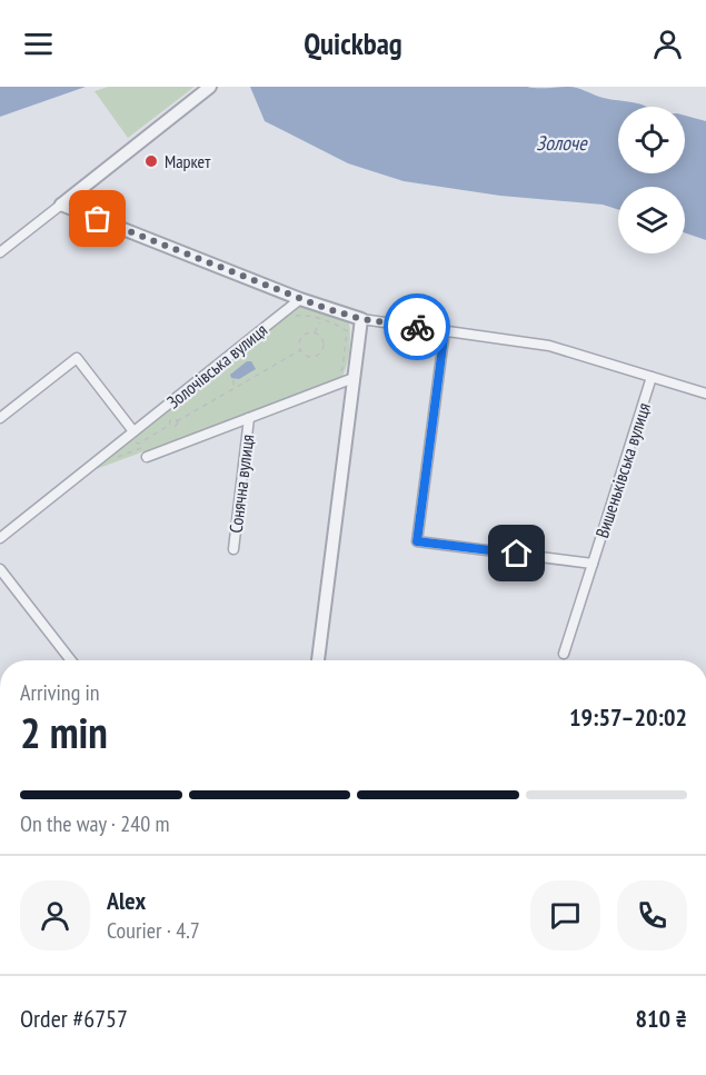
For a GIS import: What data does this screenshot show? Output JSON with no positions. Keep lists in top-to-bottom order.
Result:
{
  "streets": {
    "street": ["Золочівська вулиця", "Вишеньківська вулиця", "Сонячна вулиця"]
  },
  "water": ["Золоче"],
  "places": ["Маркет"],
  "page": {
    "header": "Quickbag",
    "heading": ["2 min", "Arriving in", "19:57–20:02"],
    "panel": [
      "Alex",
      "Courier · 4.7",
      "Order #6757",
      "810 ₴"
    ],
    "bar": "On the way · 240 m"
  }
}
